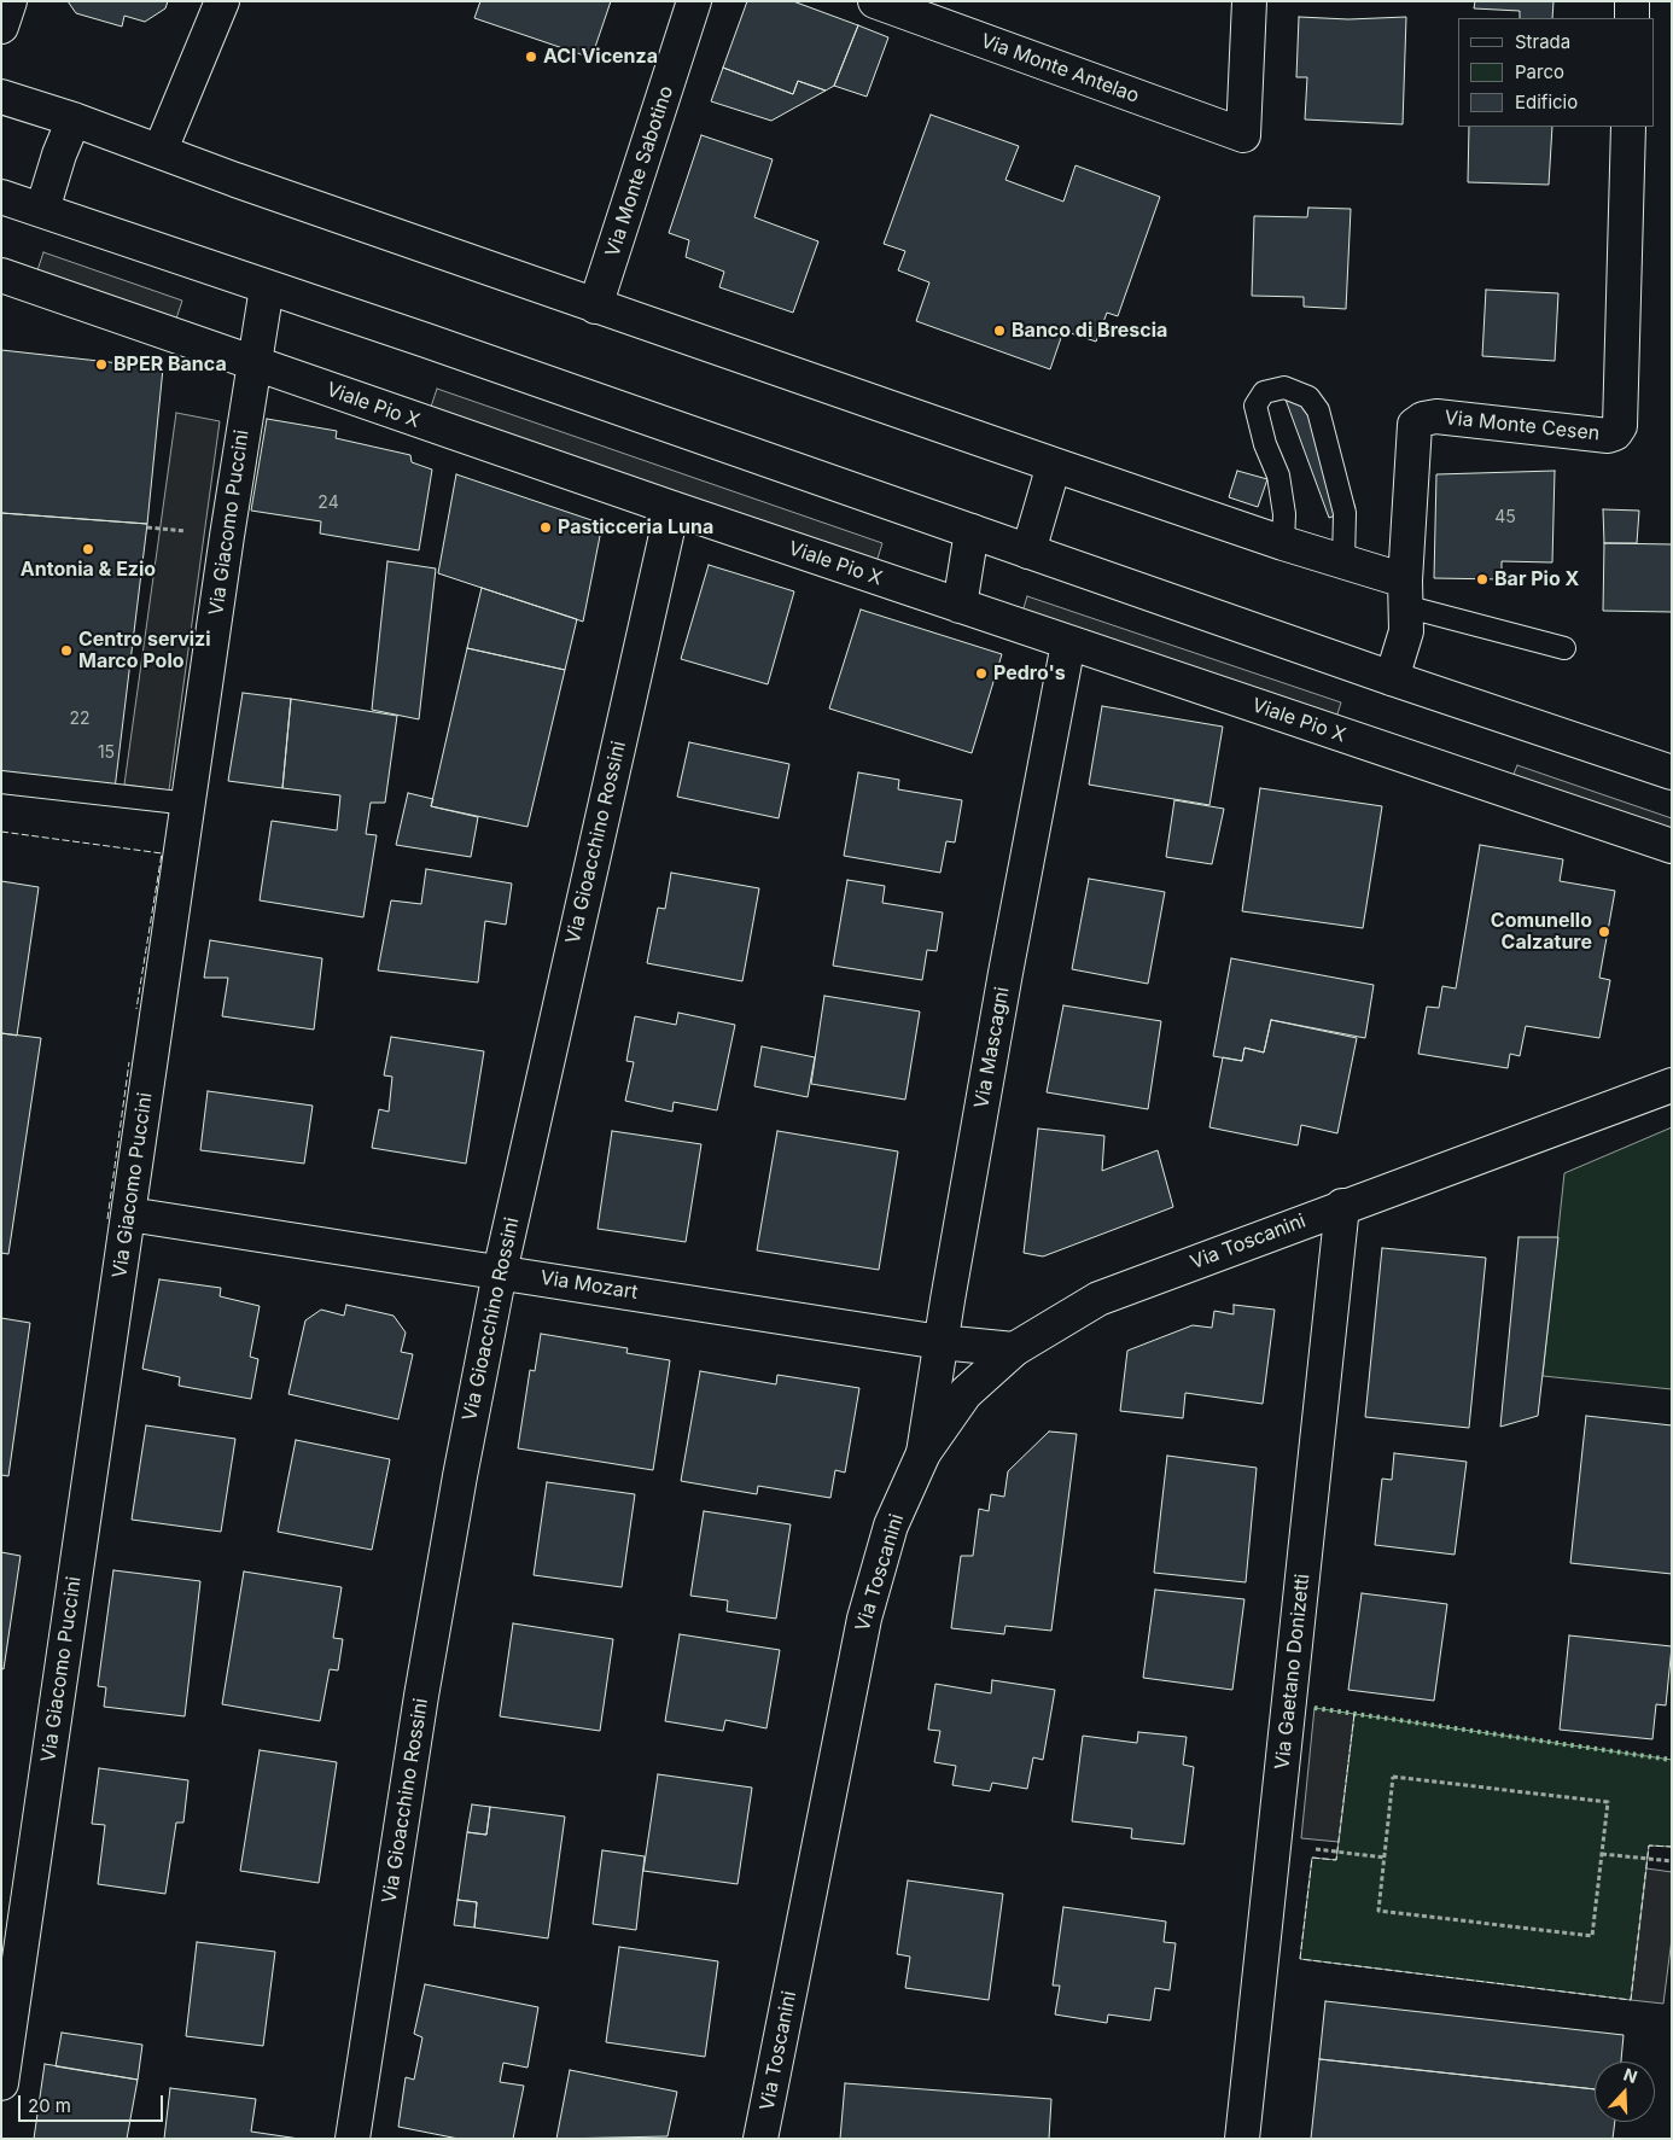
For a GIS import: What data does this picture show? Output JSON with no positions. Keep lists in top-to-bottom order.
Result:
{
  "streets": {
    "street": [
      "Via Monte Antelao",
      "Via Monte Sabotino",
      "Viale Pio X",
      "Via Monte Cesen",
      "Via Giacomo Puccini",
      "Via Gioacchino Rossini",
      "Via Mascagni",
      "Via Toscanini",
      "Via Mozart",
      "Via Gaetano Donizetti"
    ]
  },
  "crossings": [
    ["Viale Pio X", "Via Giacomo Puccini"],
    ["Viale Pio X", "Via Gioacchino Rossini"],
    ["Viale Pio X", "Via Mascagni"],
    ["Via Giacomo Puccini", "Via Mozart"],
    ["Via Gioacchino Rossini", "Via Mozart"],
    ["Via Mascagni", "Via Toscanini"],
    ["Via Mascagni", "Via Mozart"],
    ["Via Toscanini", "Via Mozart"],
    ["Via Toscanini", "Via Gaetano Donizetti"]
  ],
  "places": [
    "ACI Vicenza",
    "Banco di Brescia",
    "BPER Banca",
    "Pasticceria Luna",
    "Antonia & Ezio",
    "Bar Pio X",
    "Centro servizi Marco Polo",
    "Pedro's",
    "Comunello Calzature"
  ],
  "house_numbers": [
    "24",
    "45",
    "22",
    "15"
  ],
  "legend": ["Strada", "Parco", "Edificio"],
  "scale_bar": "20 m",
  "north": "top"
}
